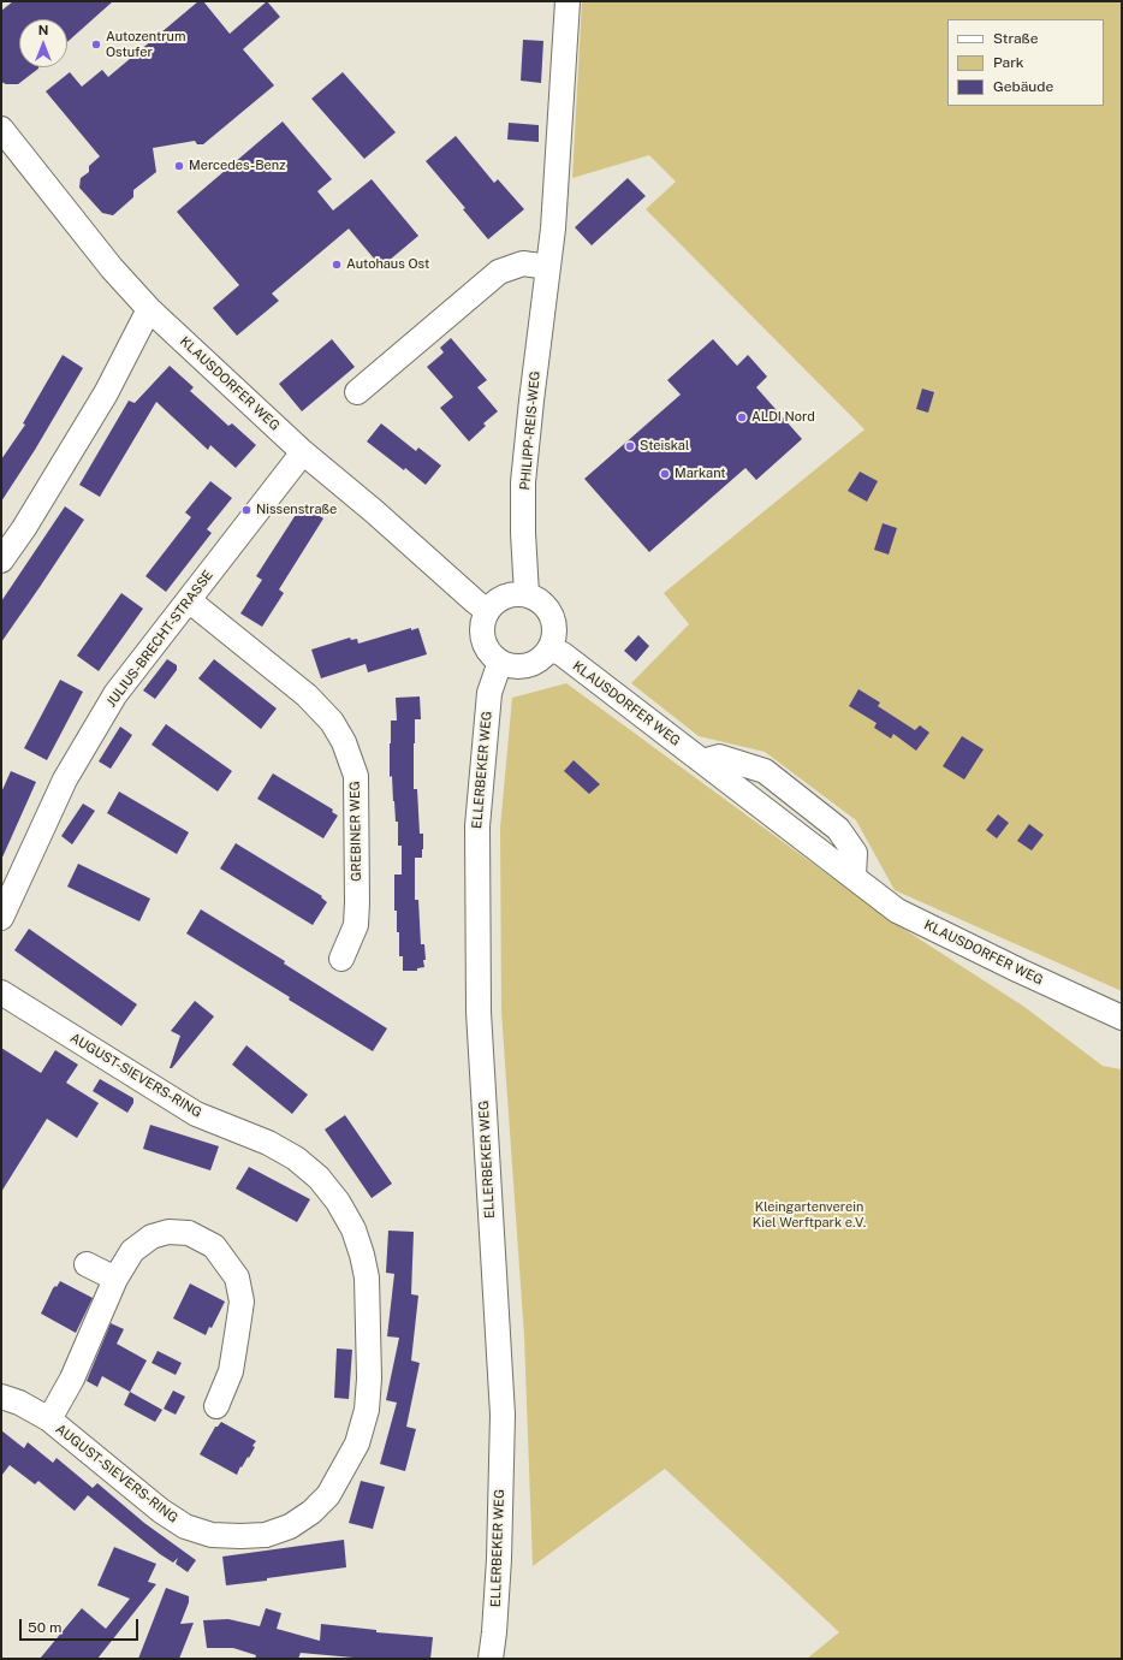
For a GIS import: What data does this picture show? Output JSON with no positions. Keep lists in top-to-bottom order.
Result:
{
  "streets": {
    "street": [
      "KLAUSDORFER WEG",
      "PHILIPP-REIS-WEG",
      "JULIUS-BRECHT-STRASSE",
      "ELLERBEKER WEG",
      "GREBINER WEG",
      "AUGUST-SIEVERS-RING"
    ]
  },
  "crossings": [
    ["KLAUSDORFER WEG", "PHILIPP-REIS-WEG"],
    ["KLAUSDORFER WEG", "JULIUS-BRECHT-STRASSE"],
    ["KLAUSDORFER WEG", "ELLERBEKER WEG"],
    ["PHILIPP-REIS-WEG", "ELLERBEKER WEG"],
    ["JULIUS-BRECHT-STRASSE", "GREBINER WEG"]
  ],
  "parks": ["Kleingartenverein Kiel Werftpark e.V."],
  "places": [
    "Autozentrum Ostufer",
    "Mercedes-Benz",
    "Autohaus Ost",
    "ALDI Nord",
    "Steiskal",
    "Markant",
    "Nissenstraße"
  ],
  "legend": ["Straße", "Park", "Gebäude"],
  "scale_bar": "50 m",
  "north": "top"
}
